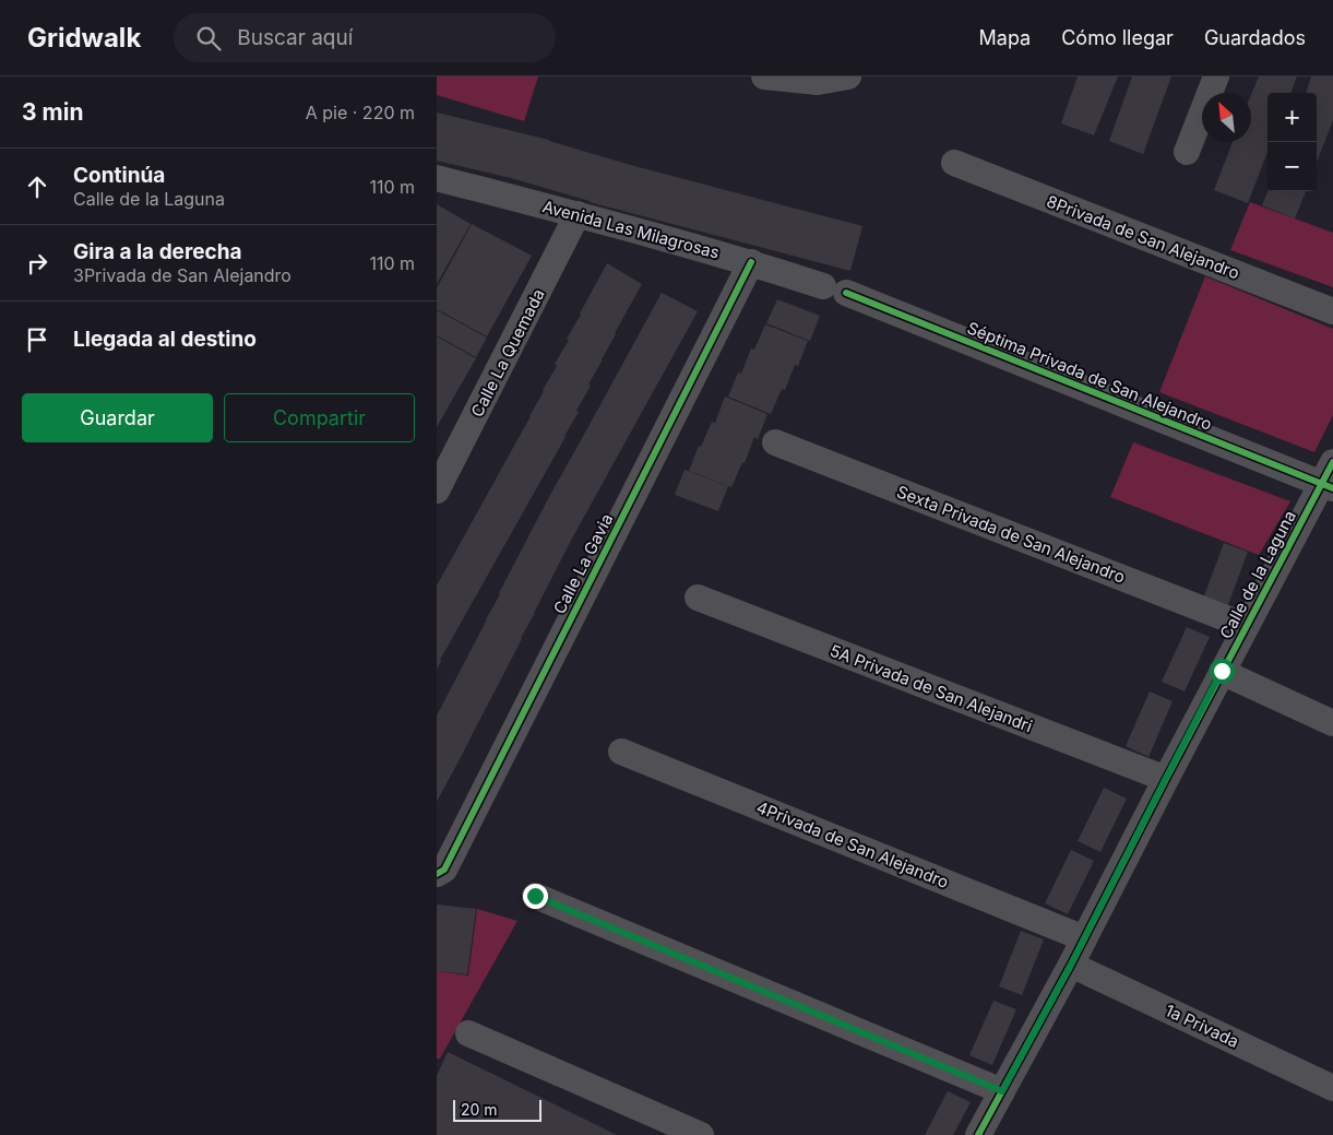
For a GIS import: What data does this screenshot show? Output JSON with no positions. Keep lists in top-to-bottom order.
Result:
{
  "streets": {
    "street": [
      "Avenida Las Milagrosas",
      "8Privada de San Alejandro",
      "Calle La Quemada",
      "Séptima Privada de San Alejandro",
      "Sexta Privada de San Alejandro",
      "Calle La Gavia",
      "Calle de la Laguna",
      "5A Privada de San Alejandri",
      "4Privada de San Alejandro",
      "1a Privada"
    ]
  },
  "crossings": [
    ["Avenida Las Milagrosas", "Calle La Quemada"],
    ["Avenida Las Milagrosas", "Séptima Privada de San Alejandro"],
    ["Avenida Las Milagrosas", "Calle La Gavia"],
    ["Séptima Privada de San Alejandro", "Calle de la Laguna"],
    ["Sexta Privada de San Alejandro", "Calle de la Laguna"],
    ["Calle de la Laguna", "5A Privada de San Alejandri"],
    ["Calle de la Laguna", "4Privada de San Alejandro"],
    ["Calle de la Laguna", "1a Privada"]
  ],
  "scale_bar": "20 m",
  "north": "top left",
  "page": {
    "header": "Gridwalk",
    "search": "Buscar aquí",
    "nav": ["Mapa", "Cómo llegar", "Guardados"],
    "heading": ["3 min", "A pie · 220 m"],
    "map_buttons": ["+", "−"],
    "list": [
      ["Continúa", "Calle de la Laguna", "110 m"],
      ["Gira a la derecha", "3Privada de San Alejandro", "110 m"],
      "Llegada al destino"
    ],
    "buttons": ["Guardar", "Compartir"],
    "scale": "20 m"
  }
}
